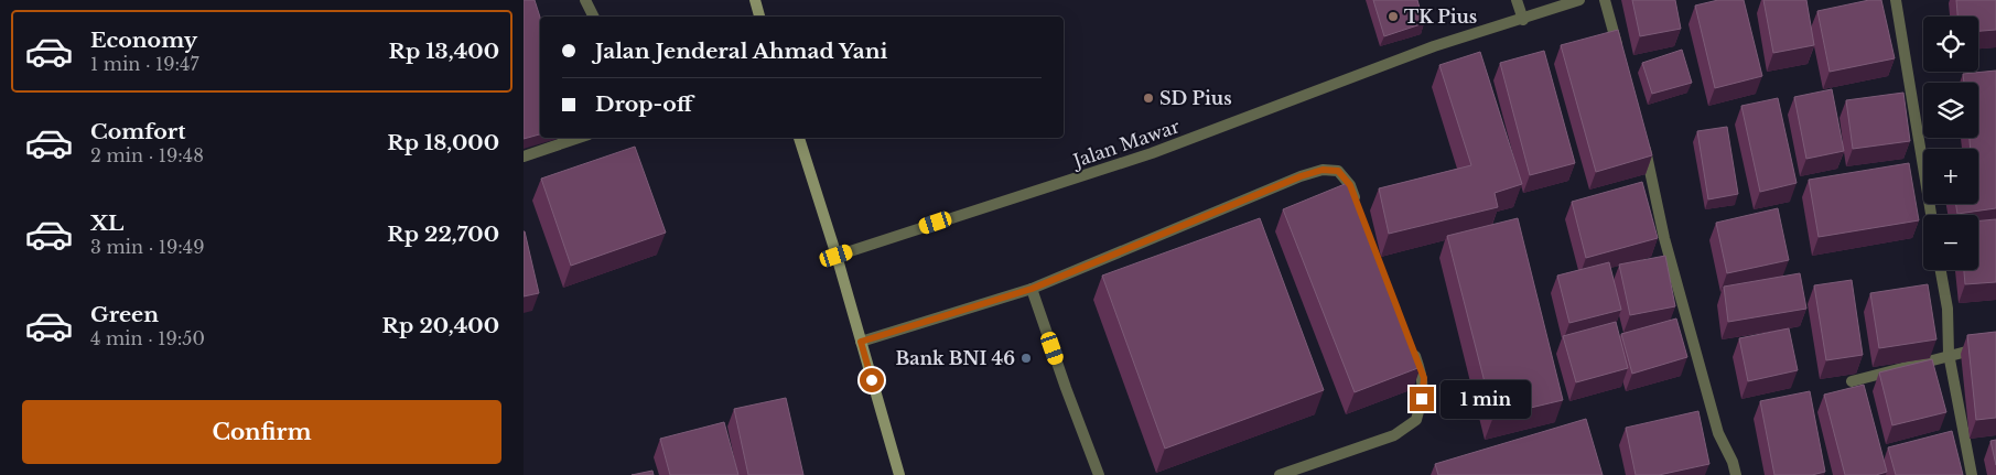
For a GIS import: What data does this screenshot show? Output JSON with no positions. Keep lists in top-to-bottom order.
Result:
{
  "streets": {
    "street": ["Jalan Mawar"]
  },
  "places": ["TK Pius", "SD Pius", "Bank BNI 46"],
  "page": {
    "list": [
      {
        "name": "Economy",
        "note": "1 min · 19:47",
        "value": "Rp 13,400"
      },
      {
        "name": "Comfort",
        "note": "2 min · 19:48",
        "value": "Rp 18,000"
      },
      {
        "name": "XL",
        "note": "3 min · 19:49",
        "value": "Rp 22,700"
      },
      {
        "name": "Green",
        "note": "4 min · 19:50",
        "value": "Rp 20,400"
      }
    ],
    "map_buttons": ["+", "−"],
    "banner": ["Jalan Jenderal Ahmad Yani", "Drop-off"],
    "bubble": "1 min",
    "buttons": "Confirm"
  }
}
